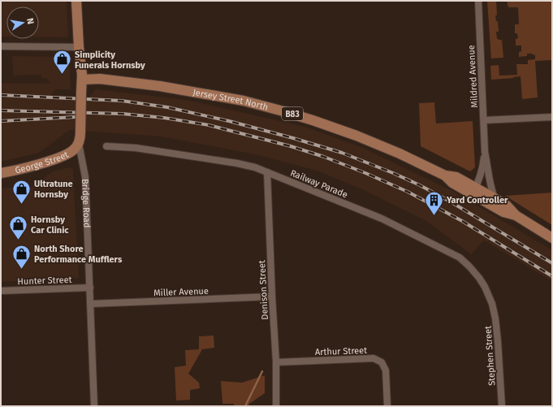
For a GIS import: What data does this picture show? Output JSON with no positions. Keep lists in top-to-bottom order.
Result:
{
  "streets": {
    "main road": [
      "Jersey Street North",
      "B83",
      "George Street",
      "Bridge Road"
    ],
    "street": [
      "Mildred Avenue",
      "Railway Parade",
      "Hunter Street",
      "Denison Street",
      "Miller Avenue",
      "Arthur Street",
      "Stephen Street"
    ]
  },
  "crossings": [
    ["Mildred Avenue", "Jersey Street North"],
    ["Jersey Street North", "Bridge Road"],
    ["George Street", "Bridge Road"],
    ["Railway Parade", "Denison Street"],
    ["Railway Parade", "Stephen Street"],
    ["Bridge Road", "Hunter Street"],
    ["Bridge Road", "Miller Avenue"],
    ["Denison Street", "Miller Avenue"],
    ["Denison Street", "Arthur Street"]
  ],
  "places": {
    "shop": [
      "Simplicity Funerals Hornsby",
      "Ultratune Hornsby",
      "Hornsby Car Clinic",
      "North Shore Performance Mufflers"
    ],
    "building": ["Yard Controller"]
  },
  "north": "right"
}
